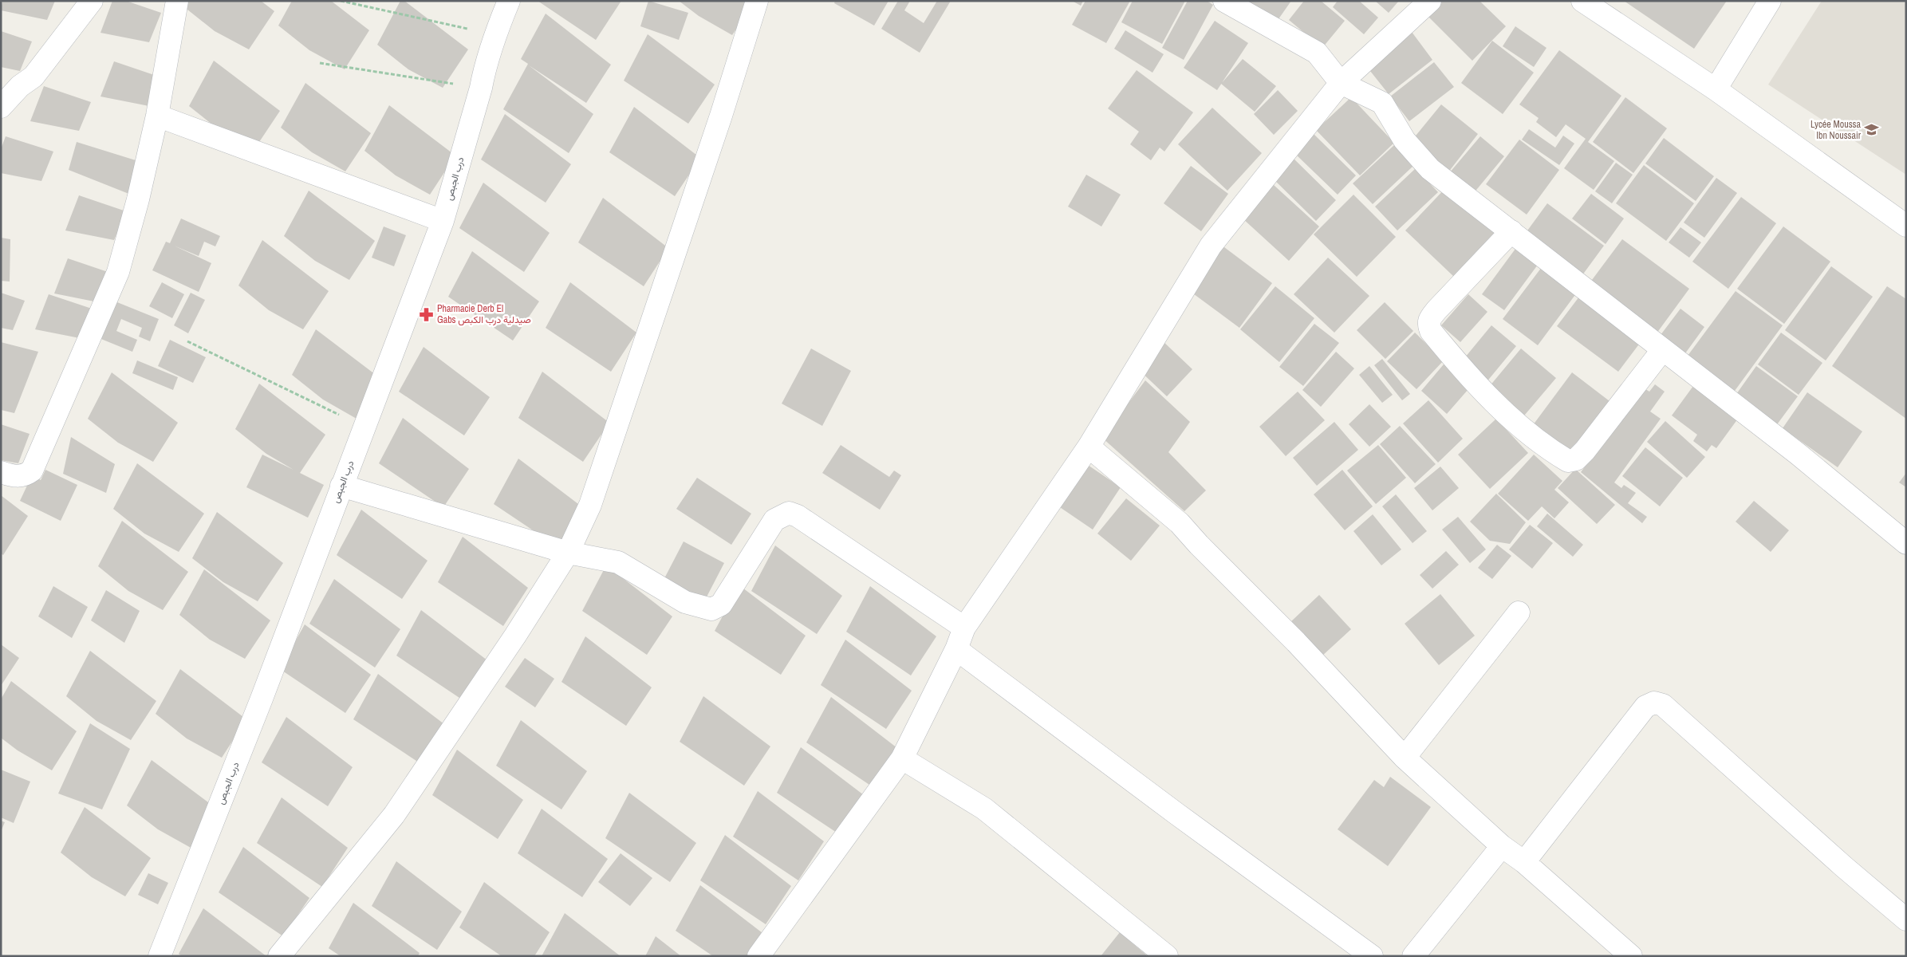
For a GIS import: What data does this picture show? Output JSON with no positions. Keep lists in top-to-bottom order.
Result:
{
  "streets": {
    "street": ["درب الجبص"]
  },
  "places": {
    "school or university": ["Lycée Moussa Ibn Noussair"],
    "pharmacy": ["Pharmacie Derb El Gabs صيدلية درب الكبص"]
  }
}
